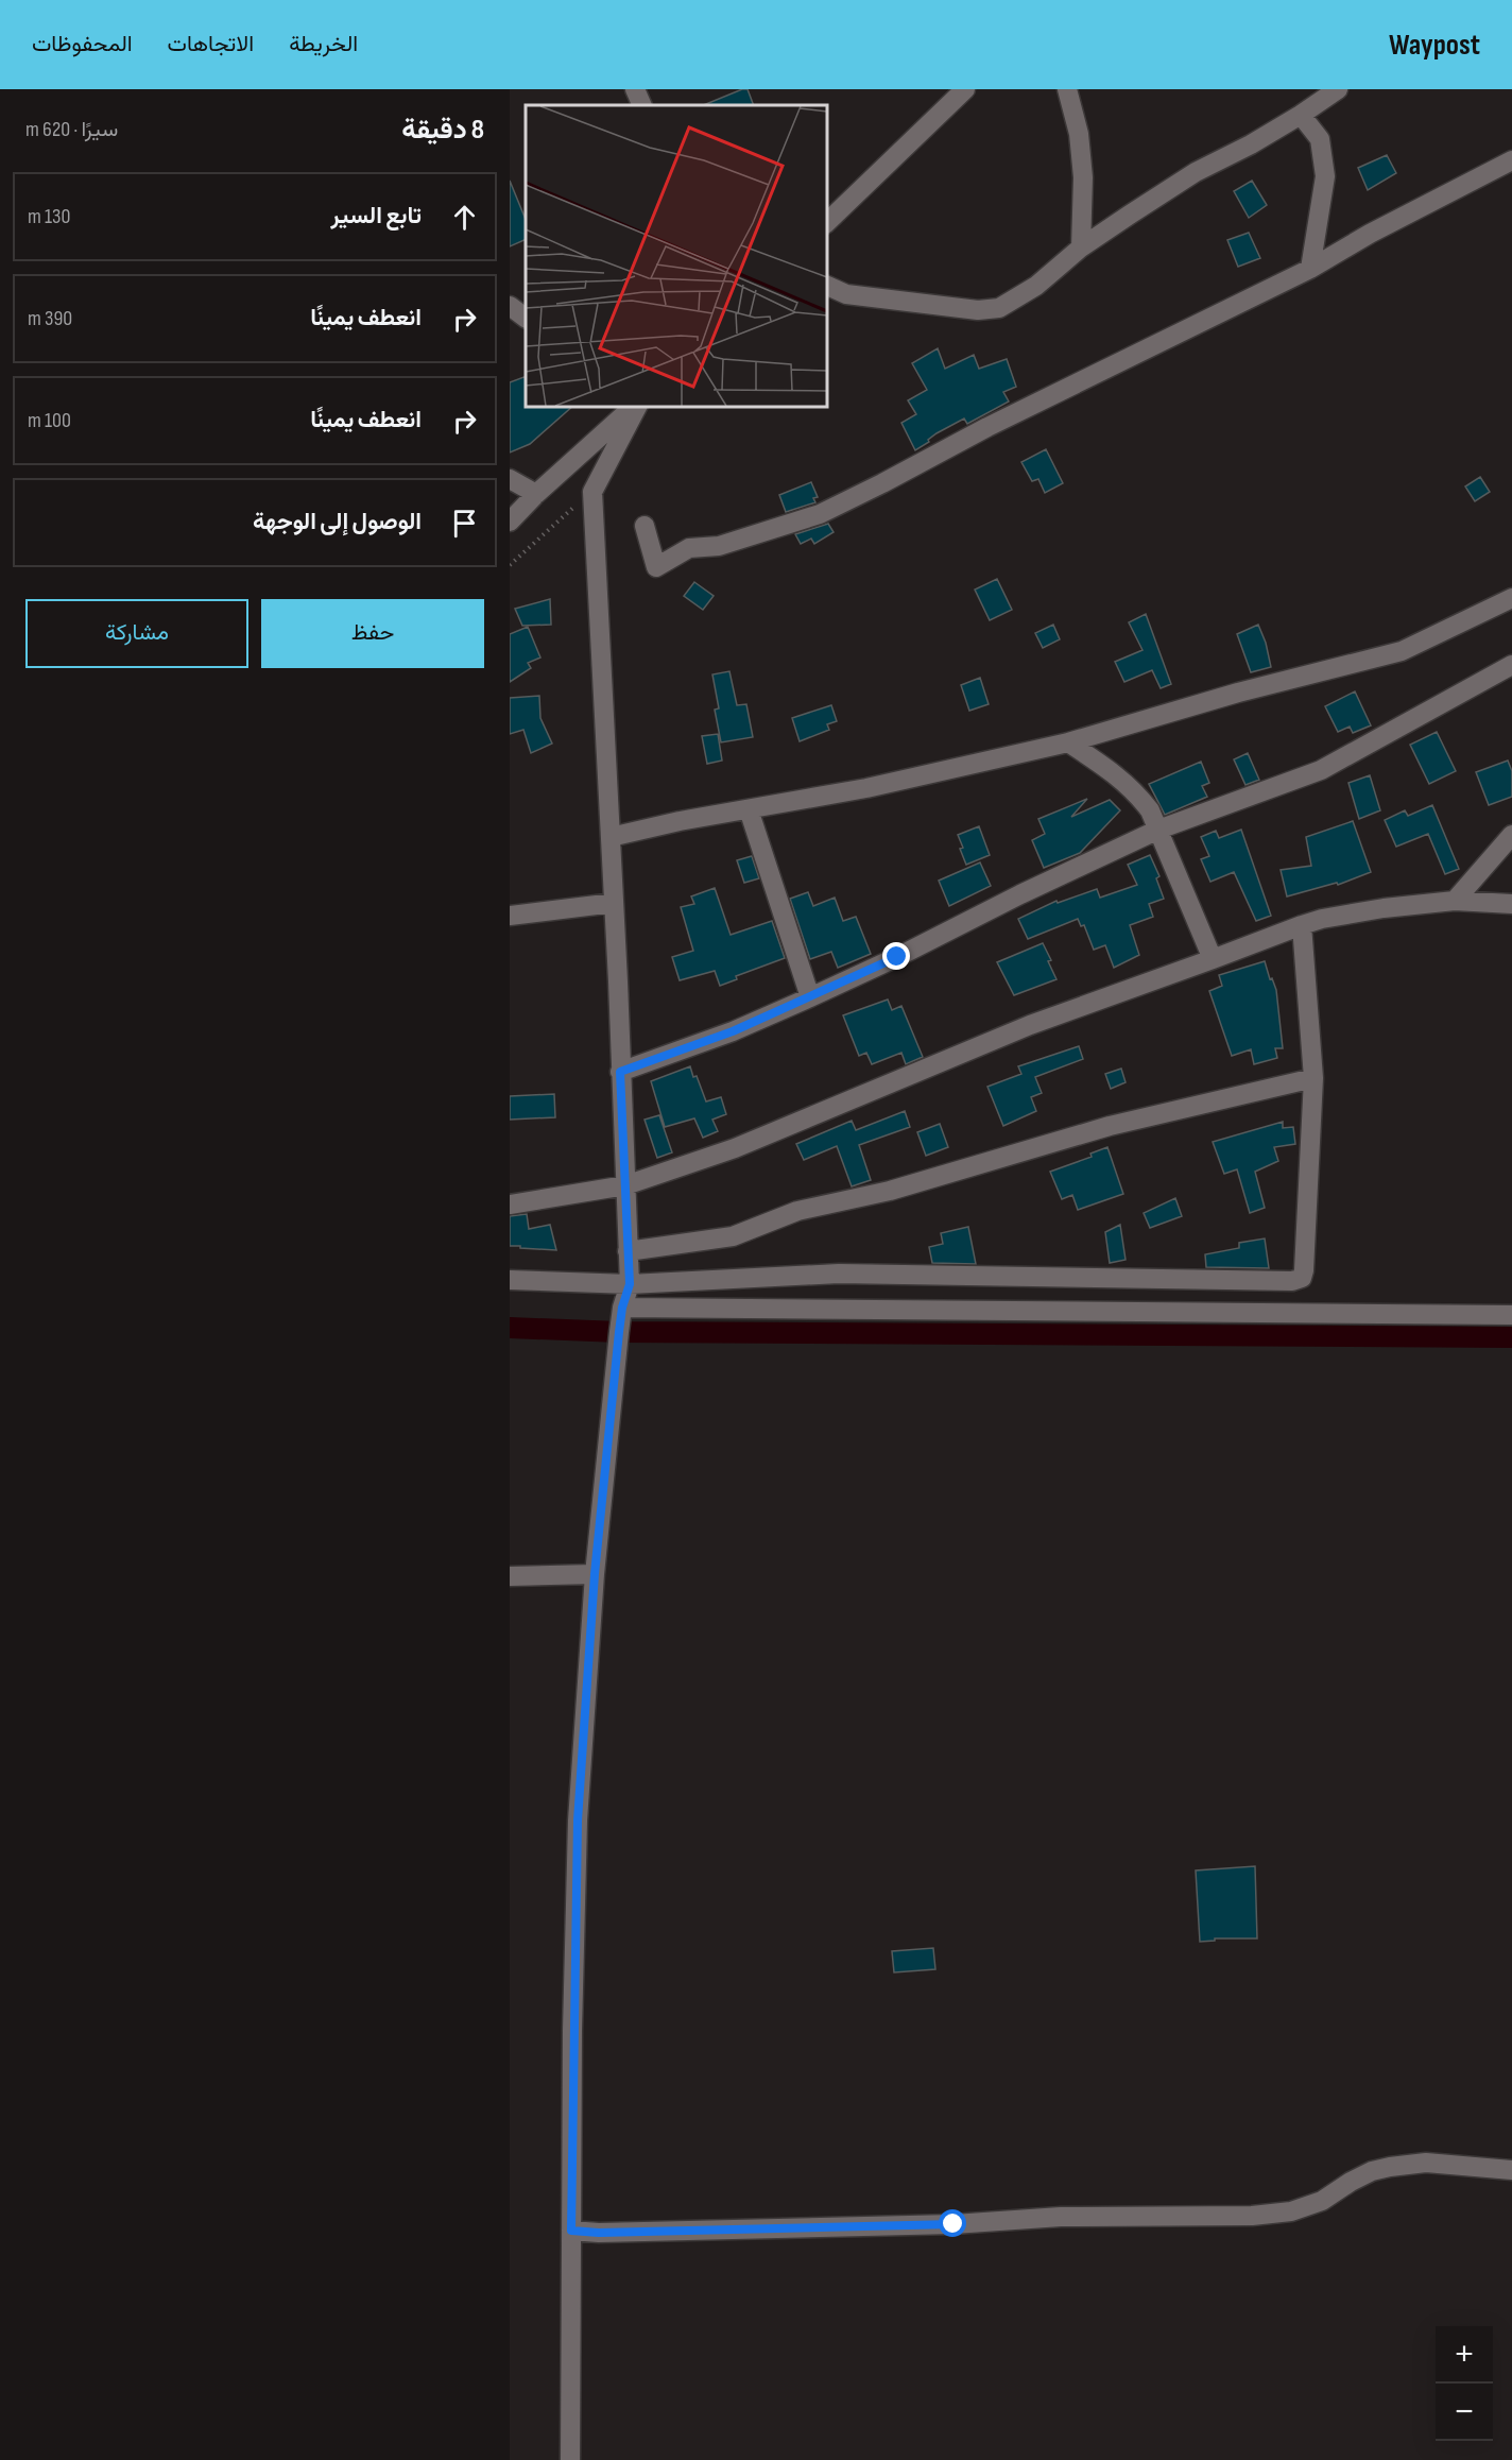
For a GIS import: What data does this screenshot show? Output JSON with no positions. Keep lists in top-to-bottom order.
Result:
{
  "page": {
    "header": "Waypost",
    "nav": ["الخريطة", "الاتجاهات", "المحفوظات"],
    "heading": ["8 دقيقة", "سيرًا · 620 m"],
    "list": [
      ["تابع السير", "130 m"],
      ["انعطف يمينًا", "390 m"],
      ["انعطف يمينًا", "100 m"],
      "الوصول إلى الوجهة"
    ],
    "buttons": ["حفظ", "مشاركة"],
    "map_buttons": ["+", "−"]
  }
}
